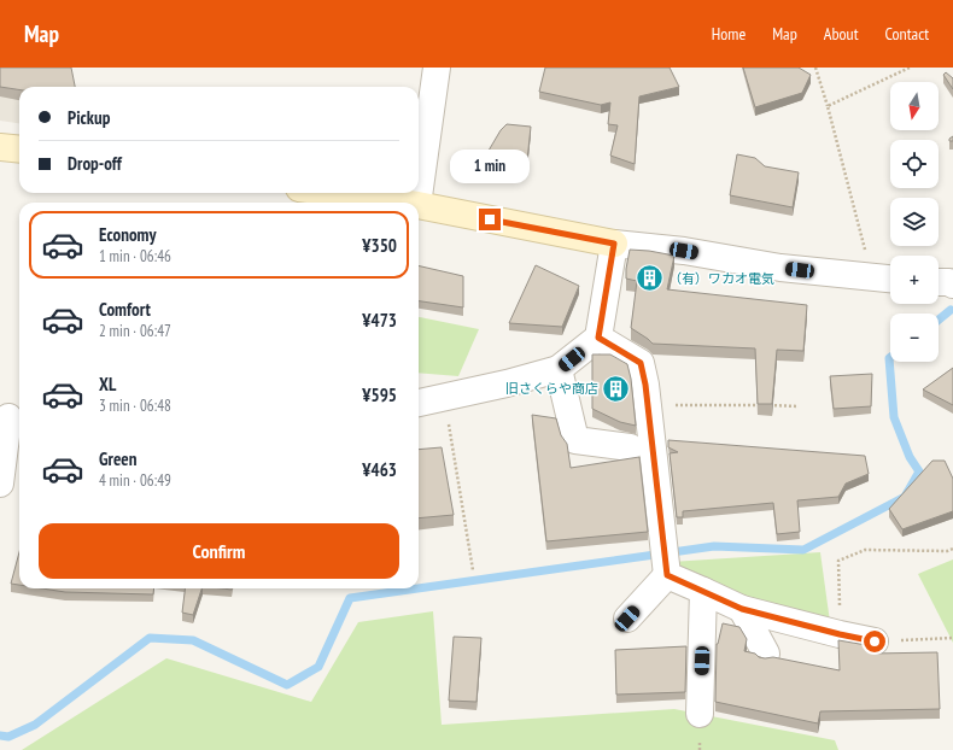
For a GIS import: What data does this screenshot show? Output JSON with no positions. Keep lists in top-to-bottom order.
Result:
{
  "places": {
    "building": ["（有）ワカオ電気", "旧さくらや商店"]
  },
  "north": "bottom",
  "page": {
    "header": "Map",
    "nav": [
      "Home",
      "Map",
      "About",
      "Contact"
    ],
    "map_buttons": ["+", "−"],
    "banner": ["Pickup", "Drop-off"],
    "bubble": "1 min",
    "list": [
      {
        "name": "Economy",
        "note": "1 min · 06:46",
        "value": "¥350"
      },
      {
        "name": "Comfort",
        "note": "2 min · 06:47",
        "value": "¥473"
      },
      {
        "name": "XL",
        "note": "3 min · 06:48",
        "value": "¥595"
      },
      {
        "name": "Green",
        "note": "4 min · 06:49",
        "value": "¥463"
      }
    ],
    "buttons": "Confirm"
  }
}
